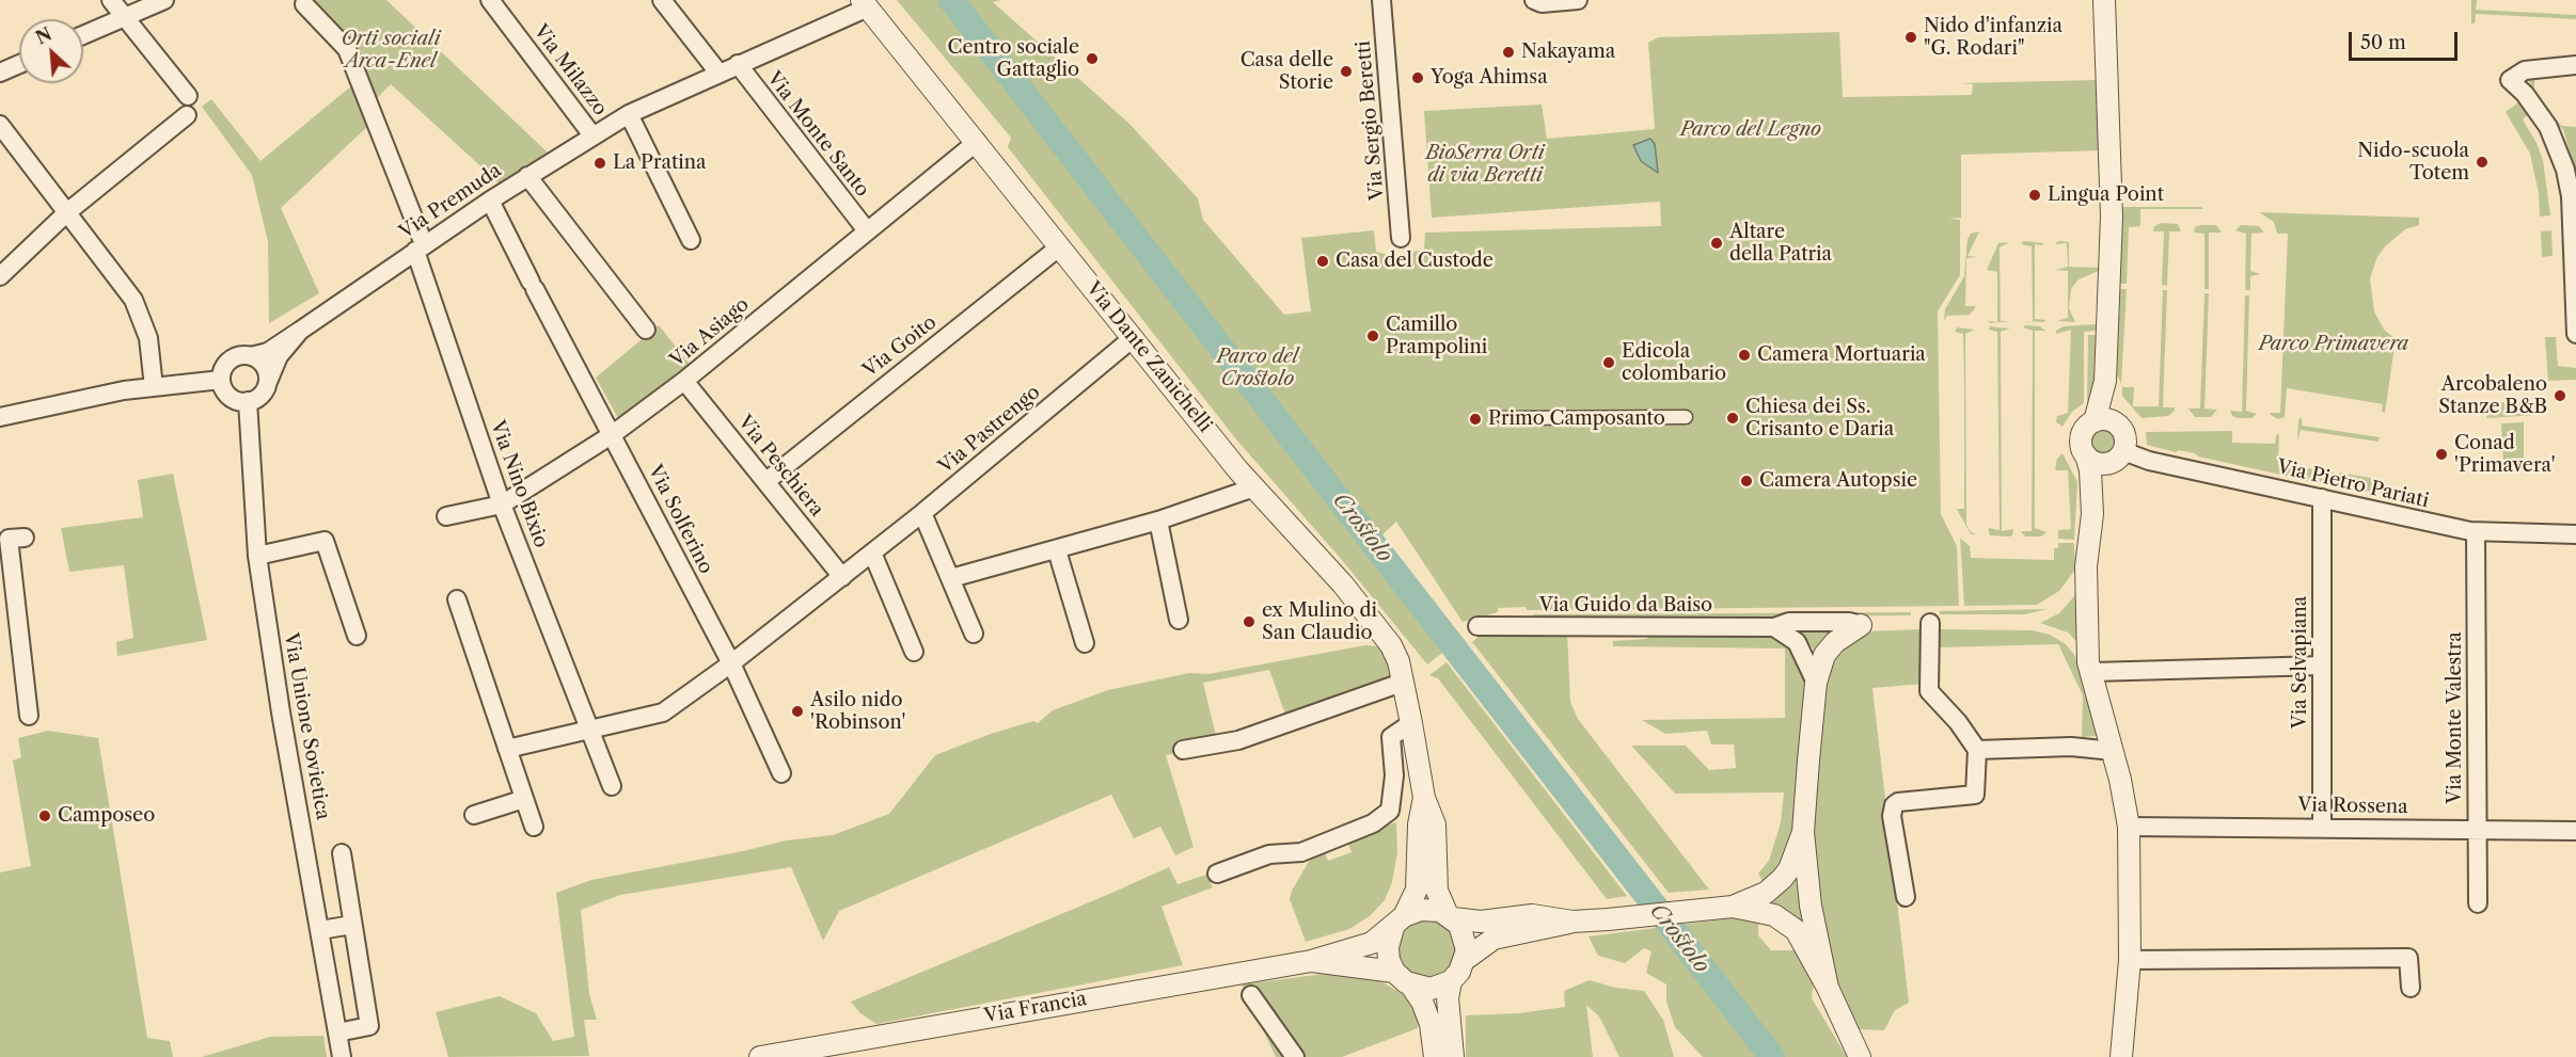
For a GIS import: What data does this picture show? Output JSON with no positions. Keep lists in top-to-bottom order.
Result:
{
  "streets": {
    "street": [
      "Via Milazzo",
      "Via Sergio Beretti",
      "Via Monte Santo",
      "Via Premuda",
      "Via Asiago",
      "Via Goito",
      "Via Dante Zanichelli",
      "Via Pastrengo",
      "Via Peschiera",
      "Via Nino Bixio",
      "Via Pietro Pariati",
      "Via Solferino",
      "Via Guido da Baiso",
      "Via Selvapiana",
      "Via Monte Valestra",
      "Via Unione Sovietica",
      "Via Rossena",
      "Via Francia"
    ]
  },
  "crossings": [
    ["Via Milazzo", "Via Premuda"],
    ["Via Monte Santo", "Via Premuda"],
    ["Via Monte Santo", "Via Asiago"],
    ["Via Premuda", "Via Dante Zanichelli"],
    ["Via Premuda", "Via Nino Bixio"],
    ["Via Premuda", "Via Solferino"],
    ["Via Premuda", "Via Unione Sovietica"],
    ["Via Asiago", "Via Dante Zanichelli"],
    ["Via Asiago", "Via Peschiera"],
    ["Via Asiago", "Via Nino Bixio"],
    ["Via Asiago", "Via Solferino"],
    ["Via Goito", "Via Dante Zanichelli"],
    ["Via Goito", "Via Peschiera"],
    ["Via Dante Zanichelli", "Via Pastrengo"],
    ["Via Pastrengo", "Via Peschiera"],
    ["Via Pastrengo", "Via Nino Bixio"],
    ["Via Pastrengo", "Via Solferino"],
    ["Via Pietro Pariati", "Via Selvapiana"],
    ["Via Pietro Pariati", "Via Monte Valestra"],
    ["Via Selvapiana", "Via Rossena"],
    ["Via Monte Valestra", "Via Rossena"]
  ],
  "water": ["Crostolo"],
  "parks": [
    "Orti sociali Arca-Enel",
    "Parco del Legno",
    "BioSerra Orti di via Beretti",
    "Parco Primavera",
    "Parco del Crostolo"
  ],
  "places": [
    "Nido d'infanzia \"G. Rodari\"",
    "Nakayama",
    "Centro sociale Gattaglio",
    "Casa delle Storie",
    "Yoga Ahimsa",
    "Nido-scuola Totem",
    "La Pratina",
    "Lingua Point",
    "Altare della Patria",
    "Casa del Custode",
    "Camillo Prampolini",
    "Camera Mortuaria",
    "Edicola colombario",
    "Arcobaleno Stanze B&B",
    "Chiesa dei Ss. Crisanto e Daria",
    "Primo Camposanto",
    "Conad 'Primavera'",
    "Camera Autopsie",
    "ex Mulino di San Claudio",
    "Asilo nido 'Robinson'",
    "Camposeo"
  ],
  "scale_bar": "50 m",
  "north": "top left"
}
